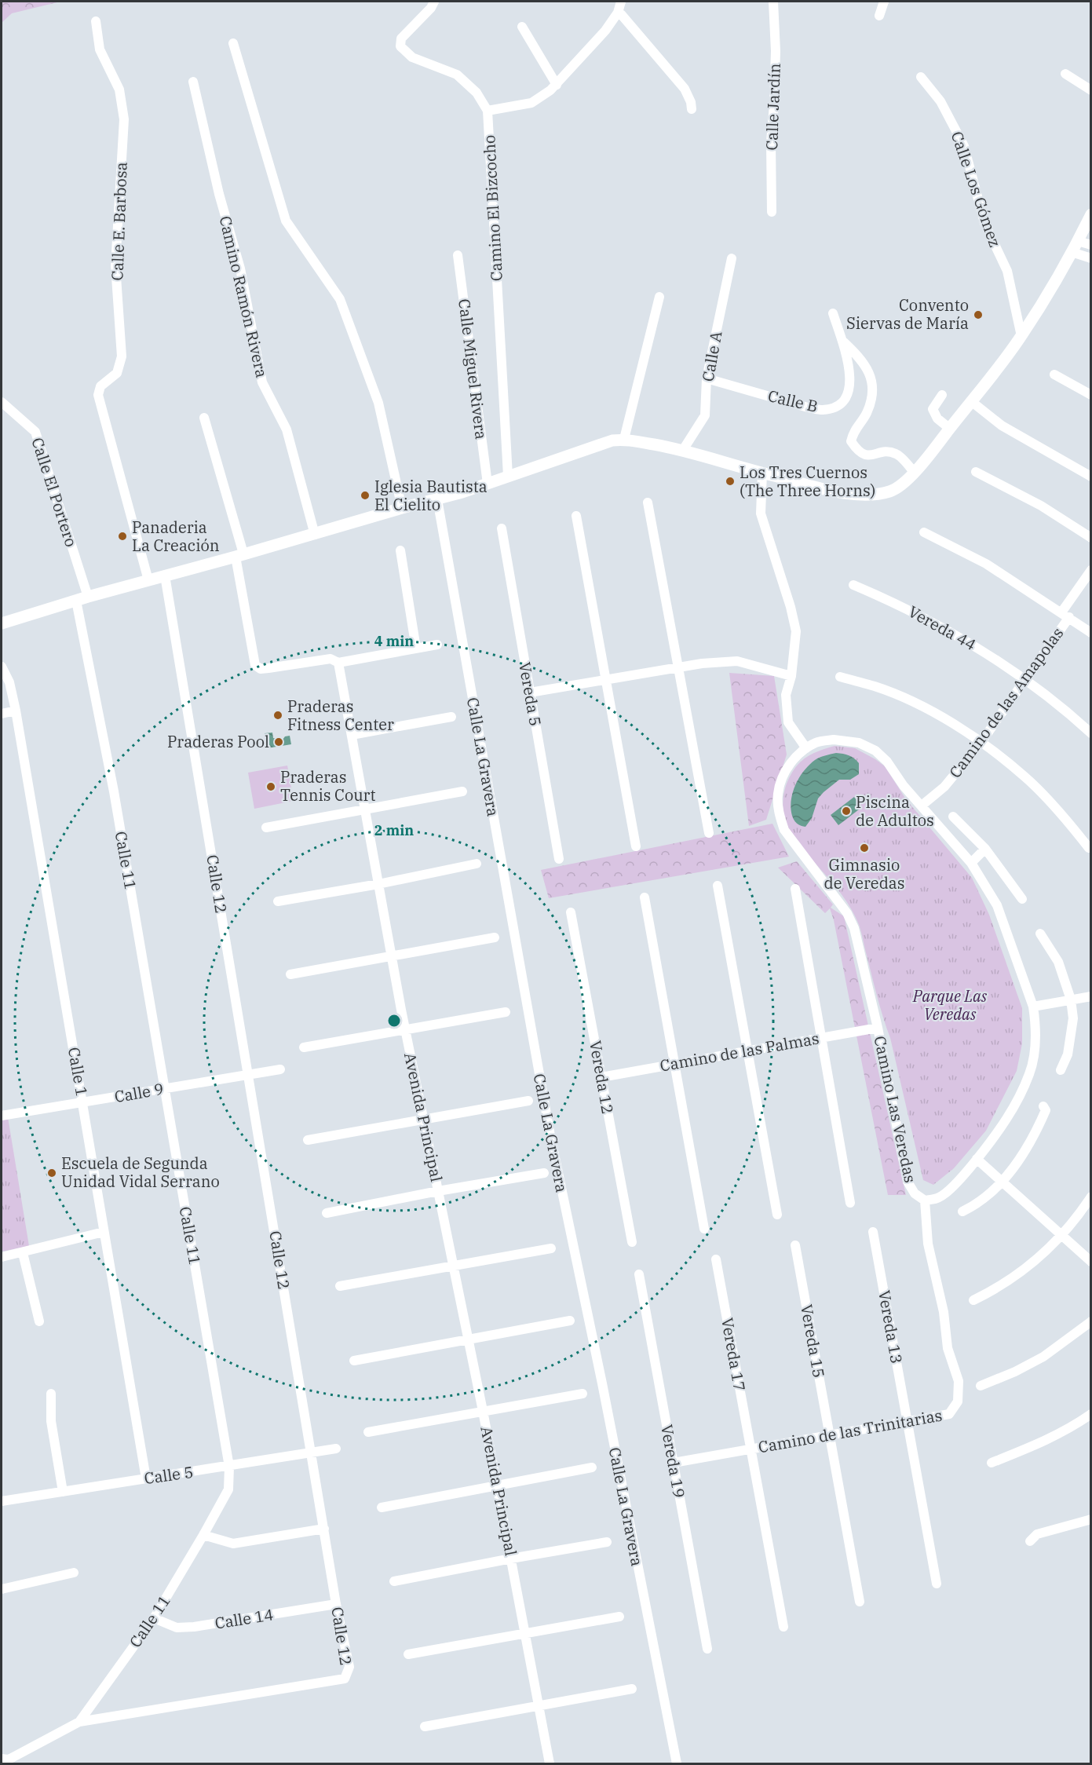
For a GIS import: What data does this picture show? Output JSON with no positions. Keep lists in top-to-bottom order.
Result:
{
  "streets": {
    "street": [
      "Calle Jardín",
      "Calle Los Gómez",
      "Camino El Bizcocho",
      "Calle E. Barbosa",
      "Camino Ramón Rivera",
      "Calle A",
      "Calle Miguel Rivera",
      "Calle B",
      "Calle El Portero",
      "Vereda 44",
      "Vereda 5",
      "Camino de las Amapolas",
      "Calle La Gravera",
      "Calle 11",
      "Calle 12",
      "Camino de las Palmas",
      "Calle 1",
      "Vereda 12",
      "Calle 9",
      "Camino Las Veredas",
      "Avenida Principal",
      "Vereda 13",
      "Vereda 15",
      "Vereda 17",
      "Camino de las Trinitarias",
      "Vereda 19",
      "Calle 5",
      "Calle 14"
    ]
  },
  "crossings": [
    ["Calle A", "Calle B"],
    ["Vereda 44", "Camino de las Amapolas"],
    ["Camino de las Amapolas", "Camino Las Veredas"],
    ["Calle 11", "Calle 12"],
    ["Calle 11", "Calle 9"],
    ["Calle 11", "Calle 5"],
    ["Calle 11", "Calle 14"],
    ["Calle 12", "Calle 9"],
    ["Calle 12", "Calle 5"],
    ["Calle 12", "Calle 14"],
    ["Camino de las Palmas", "Vereda 12"],
    ["Camino de las Palmas", "Camino Las Veredas"],
    ["Calle 1", "Calle 9"],
    ["Calle 1", "Calle 5"],
    ["Camino Las Veredas", "Camino de las Trinitarias"],
    ["Vereda 13", "Camino de las Trinitarias"],
    ["Vereda 15", "Camino de las Trinitarias"],
    ["Vereda 17", "Camino de las Trinitarias"],
    ["Camino de las Trinitarias", "Vereda 19"]
  ],
  "parks": ["Parque Las Veredas"],
  "places": [
    "Convento Siervas de María",
    "Los Tres Cuernos (The Three Horns)",
    "Iglesia Bautista El Cielito",
    "Panaderia La Creación",
    "Praderas Fitness Center",
    "Praderas Pool",
    "Praderas Tennis Court",
    "Piscina de Adultos",
    "Gimnasio de Veredas",
    "Escuela de Segunda Unidad Vidal Serrano"
  ],
  "rings": ["4 min", "2 min"]
}
